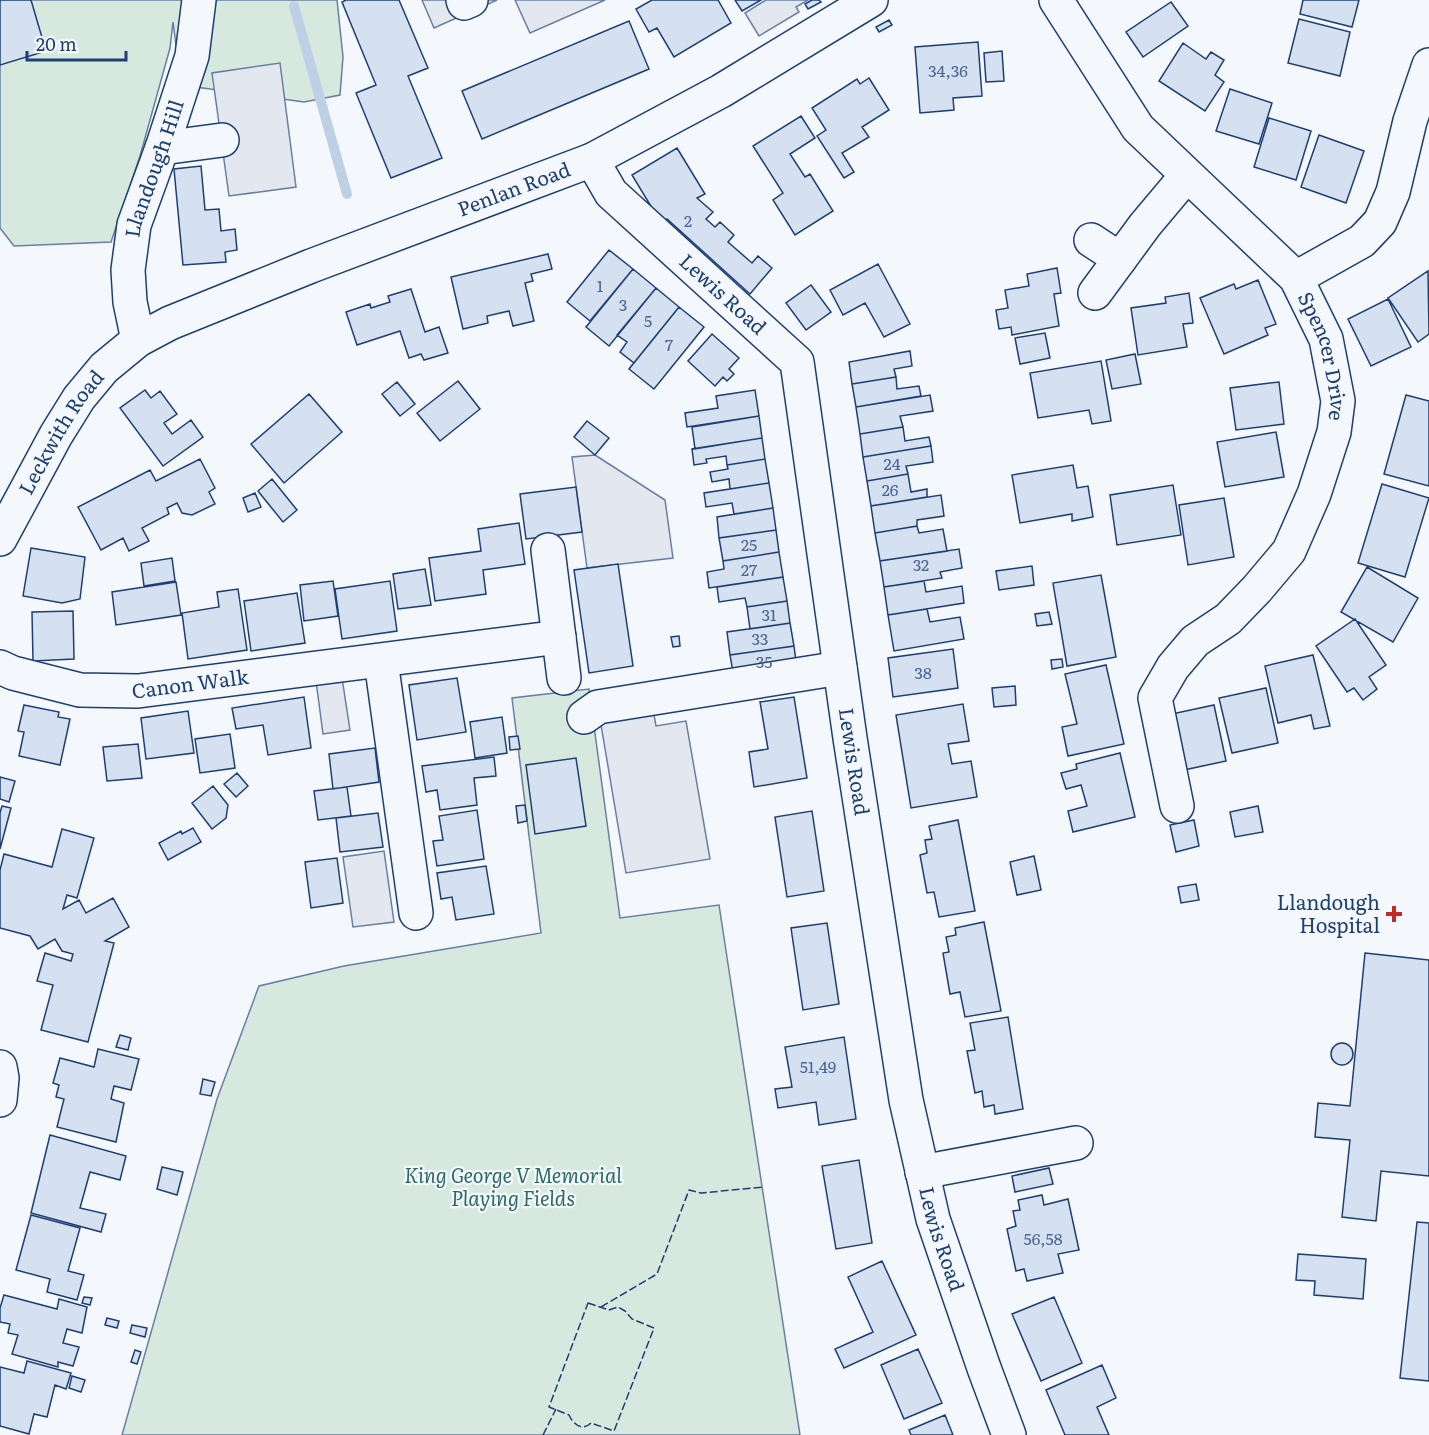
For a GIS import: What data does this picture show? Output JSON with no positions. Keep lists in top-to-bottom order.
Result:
{
  "streets": {
    "street": [
      "Llandough Hill",
      "Penlan Road",
      "Lewis Road",
      "Spencer Drive",
      "Leckwith Road",
      "Canon Walk"
    ]
  },
  "crossings": [
    ["Llandough Hill", "Penlan Road"],
    ["Llandough Hill", "Leckwith Road"],
    ["Penlan Road", "Lewis Road"],
    ["Penlan Road", "Leckwith Road"]
  ],
  "parks": ["King George V Memorial Playing Fields"],
  "places": {
    "health": ["Llandough Hospital"]
  },
  "house_numbers": [
    "34,36",
    "2",
    "1",
    "3",
    "5",
    "7",
    "24",
    "26",
    "25",
    "32",
    "27",
    "31",
    "33",
    "35",
    "38",
    "51,49",
    "56,58"
  ],
  "scale_bar": "20 m"
}
